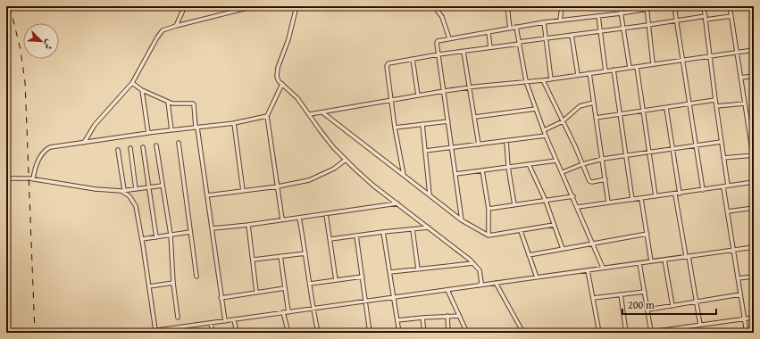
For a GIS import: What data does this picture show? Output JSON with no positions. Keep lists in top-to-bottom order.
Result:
{
  "scale_bar": "200 m",
  "north": "bottom right"
}
